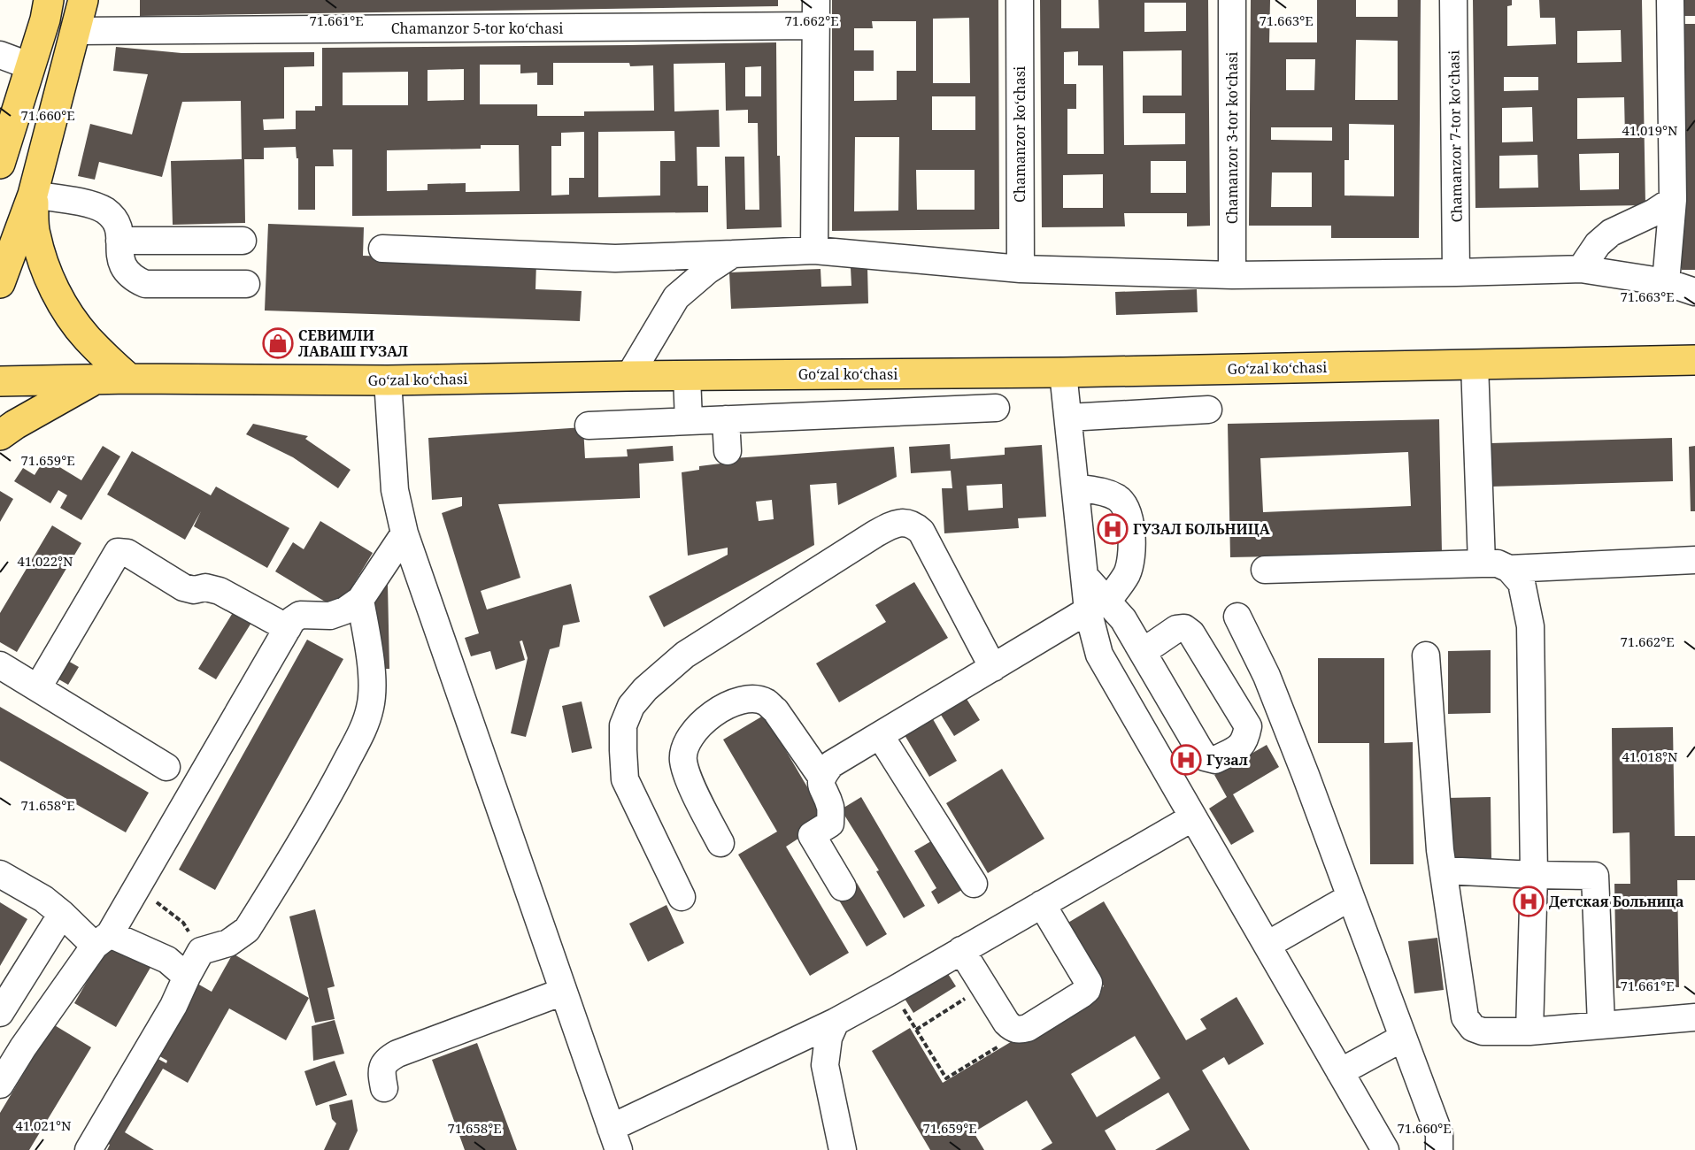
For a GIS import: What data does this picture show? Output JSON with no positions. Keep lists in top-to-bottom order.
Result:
{
  "streets": {
    "main road": ["Goʻzal koʻchasi"],
    "street": [
      "Chamanzor 5-tor koʻchasi",
      "Chamanzor koʻchasi",
      "Chamanzor 7-tor koʻchasi",
      "Chamanzor 3-tor koʻchasi"
    ]
  },
  "places": {
    "shop": ["СЕВИМЛИ ЛАВАШ ГУЗАЛ"],
    "hospital": ["ГУЗАЛ БОЛЬНИЦА", "Гузал", "Детская Больница"]
  },
  "coordinates": [
    "71.661°E",
    "71.662°E",
    "71.663°E",
    "71.660°E",
    "41.019°N",
    "71.659°E",
    "41.022°N",
    "41.018°N",
    "71.658°E",
    "41.021°N"
  ]
}
